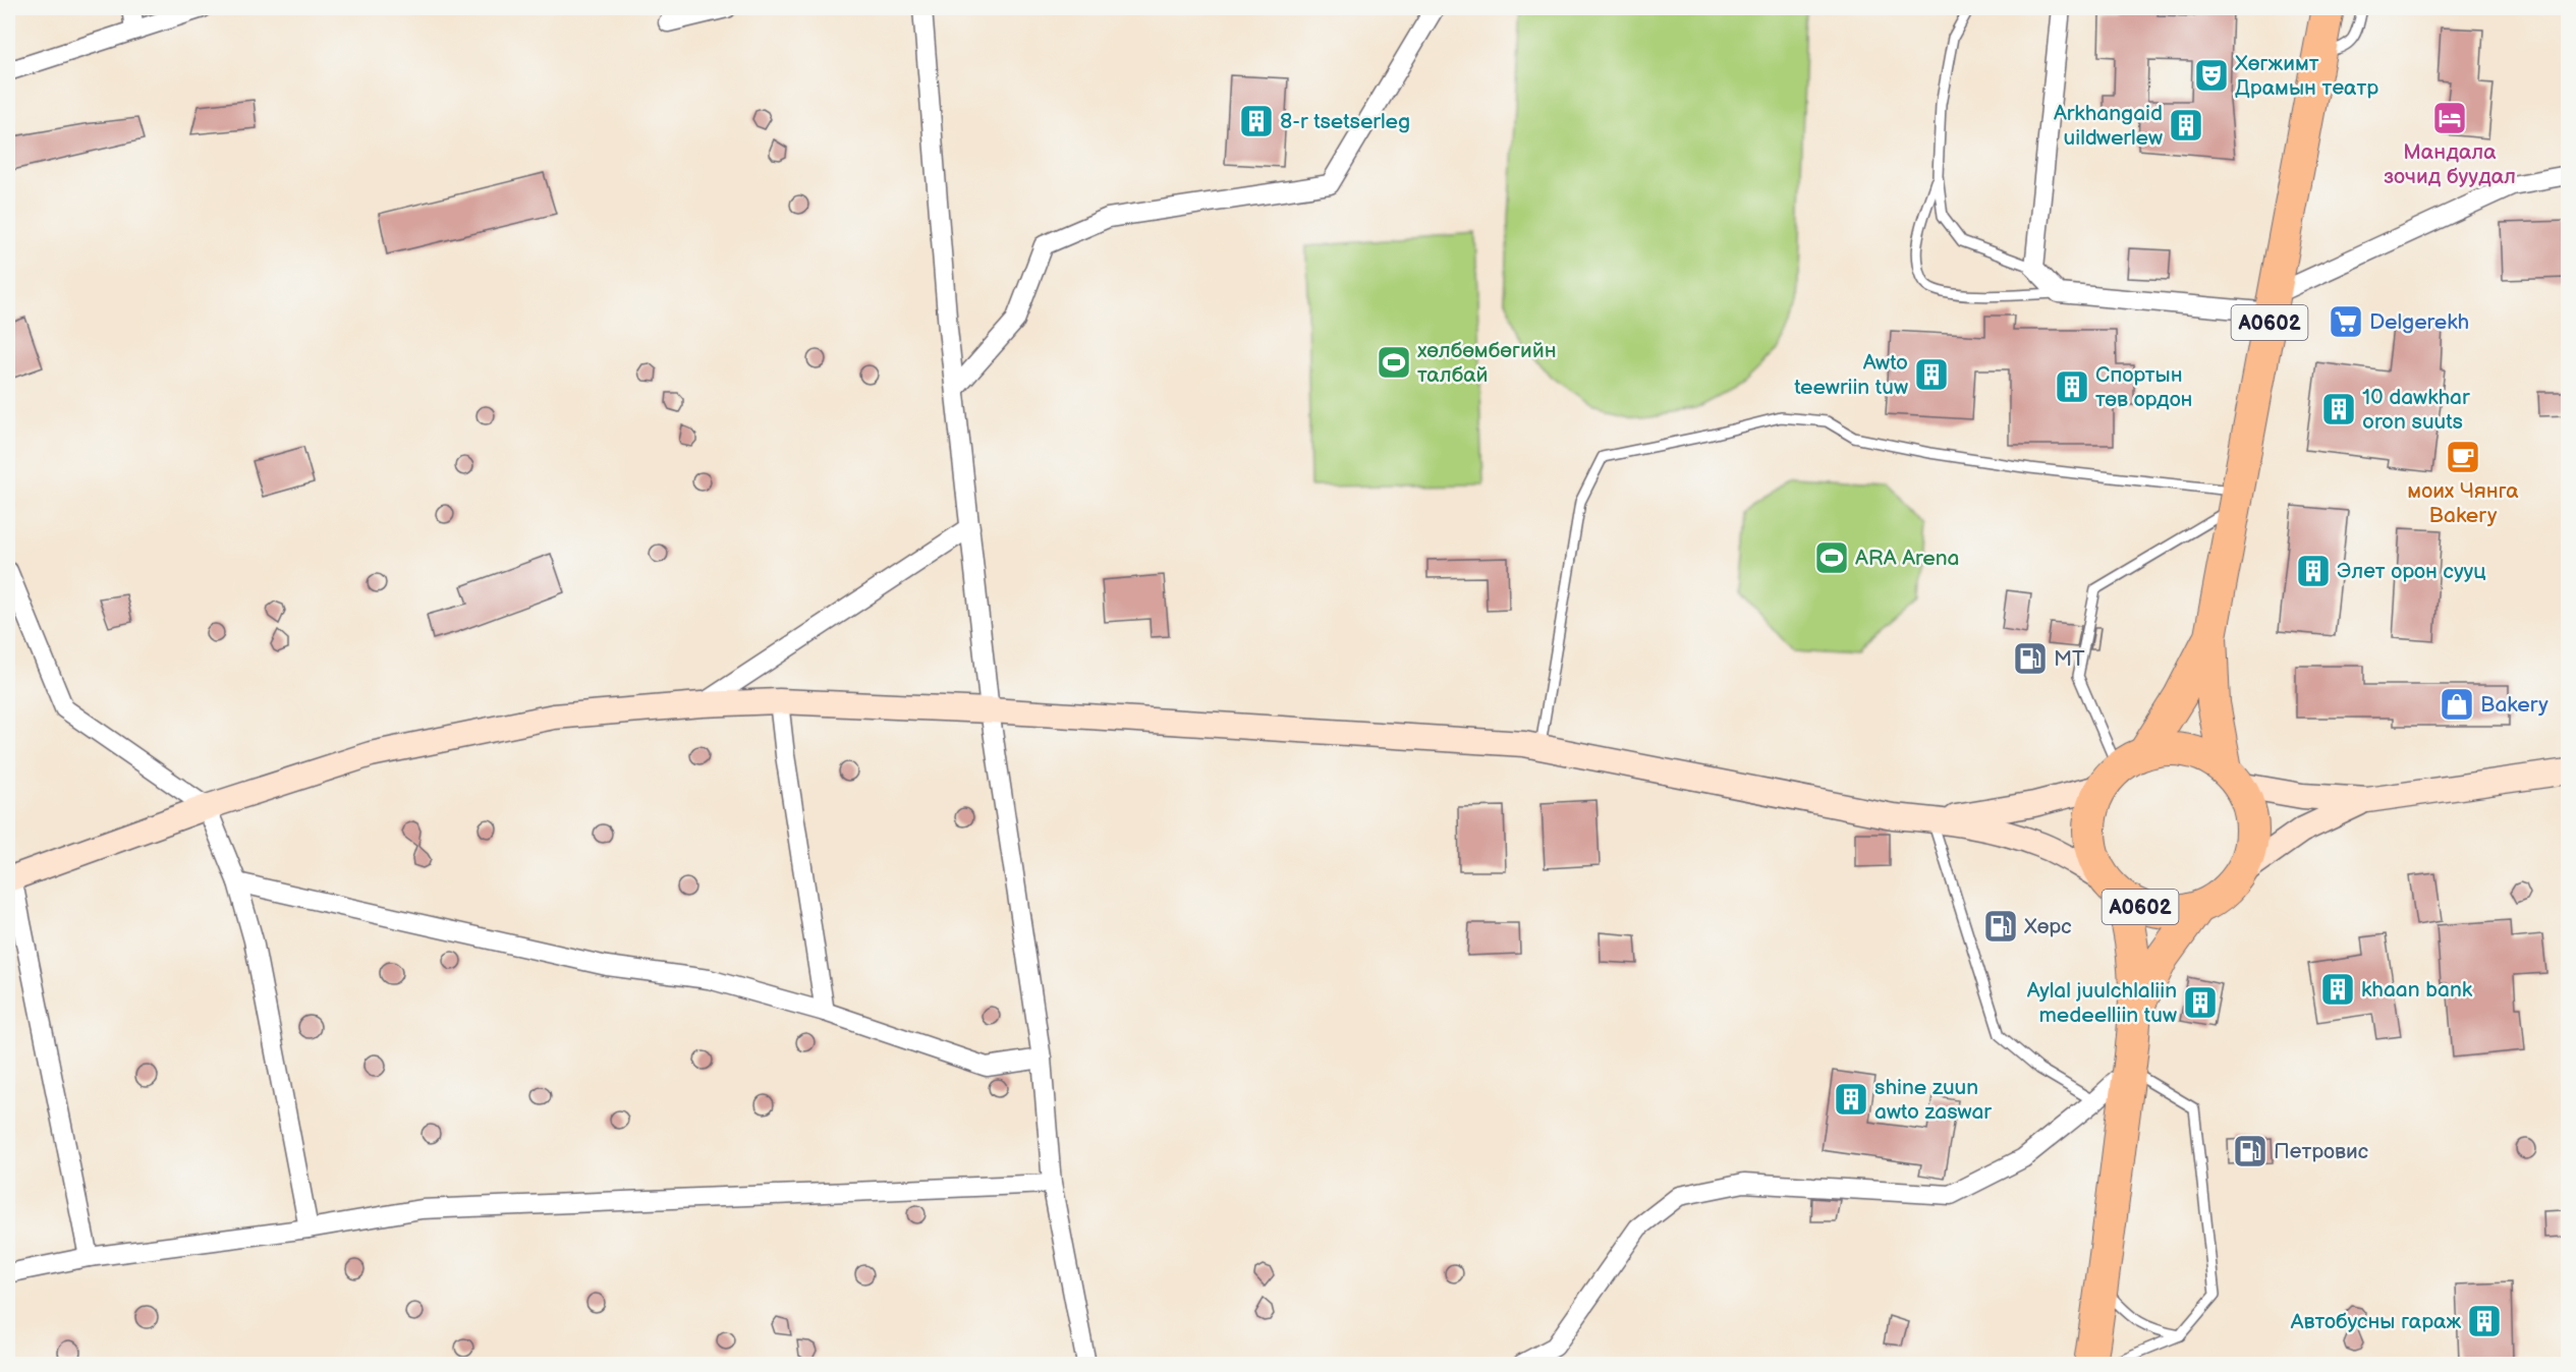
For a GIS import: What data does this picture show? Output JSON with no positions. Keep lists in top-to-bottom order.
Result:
{
  "streets": {
    "highway": ["A0602"]
  },
  "places": {
    "theatre": ["Хөгжимт Драмын театр"],
    "hotel": ["Мандала зочид буудал"],
    "building": [
      "8-r tsetserleg",
      "Arkhangaid uildwerlew",
      "Awto teewriin tuw",
      "Спортын төв ордон",
      "10 dawkhar oron suuts",
      "Элет орон сууц",
      "khaan bank",
      "Aylal juulchlaliin medeelliin tuw",
      "shine zuun awto zaswar",
      "Автобусны гараж"
    ],
    "supermarket": ["Delgerekh"],
    "sports": ["хөлбөмбөгийн талбай", "ARA Arena"],
    "cafe": ["моих Чянга Bakery"],
    "fuel station": ["MT", "Хөрс", "Петровис"],
    "shop": ["Bakery"]
  }
}
